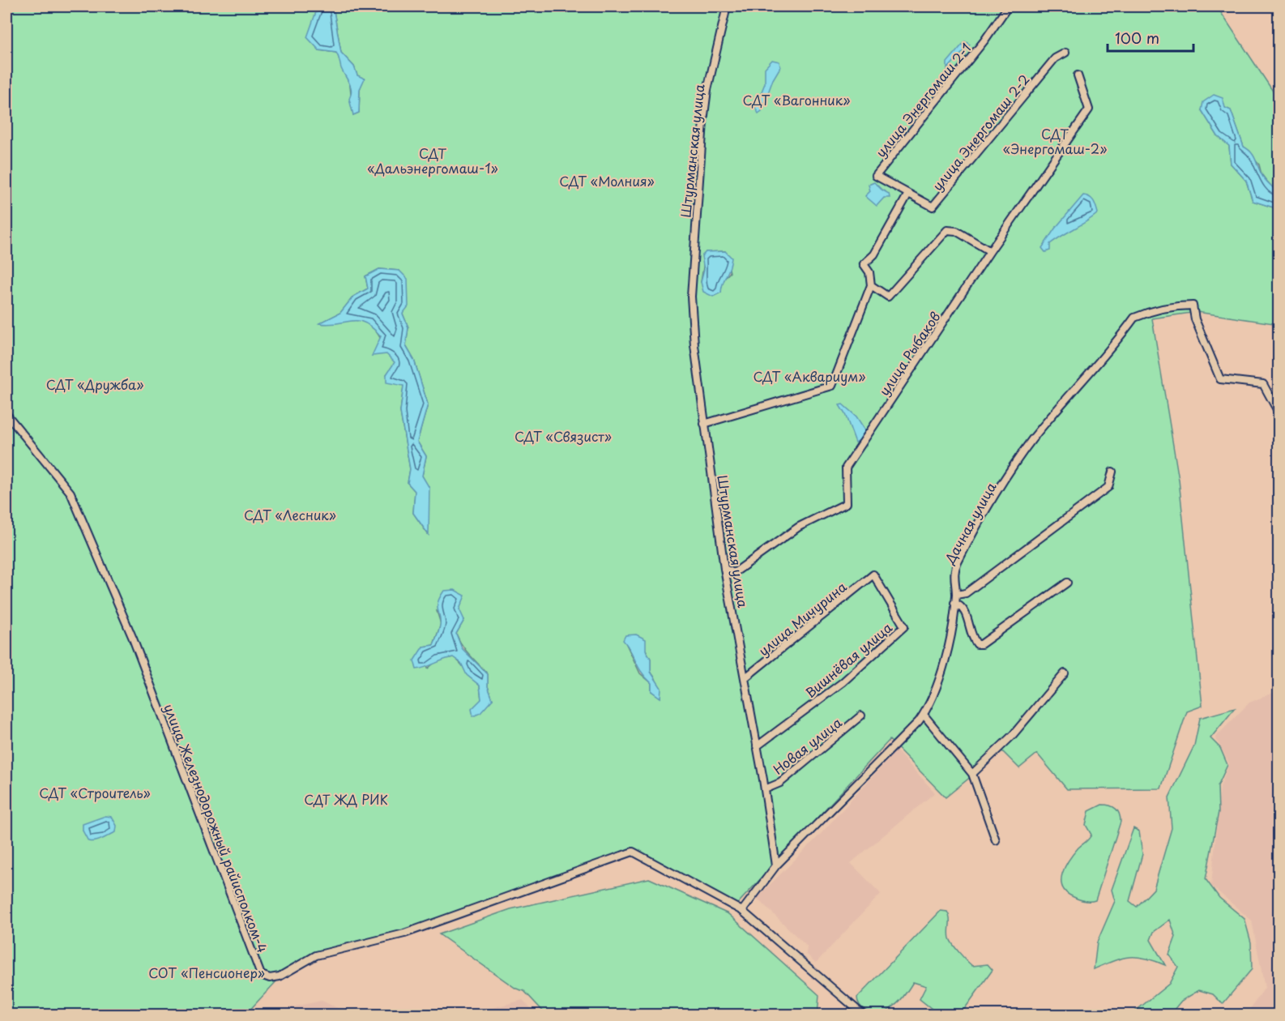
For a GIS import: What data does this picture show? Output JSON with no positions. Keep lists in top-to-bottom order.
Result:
{
  "streets": {
    "street": [
      "улица Энергомаш 2-1",
      "улица Энергомаш 2-2",
      "Штурманская улица",
      "улица Рыбаков",
      "Дачная улица",
      "улица Мичурина",
      "Вишнёвая улица",
      "Новая улица",
      "улица Железнодорожный райисполком-4"
    ]
  },
  "crossings": [
    ["улица Энергомаш 2-1", "улица Энергомаш 2-2"],
    ["Штурманская улица", "улица Рыбаков"],
    ["Штурманская улица", "Дачная улица"],
    ["Штурманская улица", "улица Мичурина"],
    ["Штурманская улица", "Вишнёвая улица"],
    ["Штурманская улица", "Новая улица"],
    ["улица Мичурина", "Вишнёвая улица"]
  ],
  "parks": [
    "СДТ «Вагонник»",
    "СДТ «Энергомаш-2»",
    "СДТ «Дальэнергомаш-1»",
    "СДТ «Молния»",
    "СДТ «Аквариум»",
    "СДТ «Дружба»",
    "СДТ «Связист»",
    "СДТ «Лесник»",
    "СДТ «Строитель»",
    "СДТ ЖД РИК",
    "СОТ «Пенсионер»"
  ],
  "scale_bar": "100 m"
}
